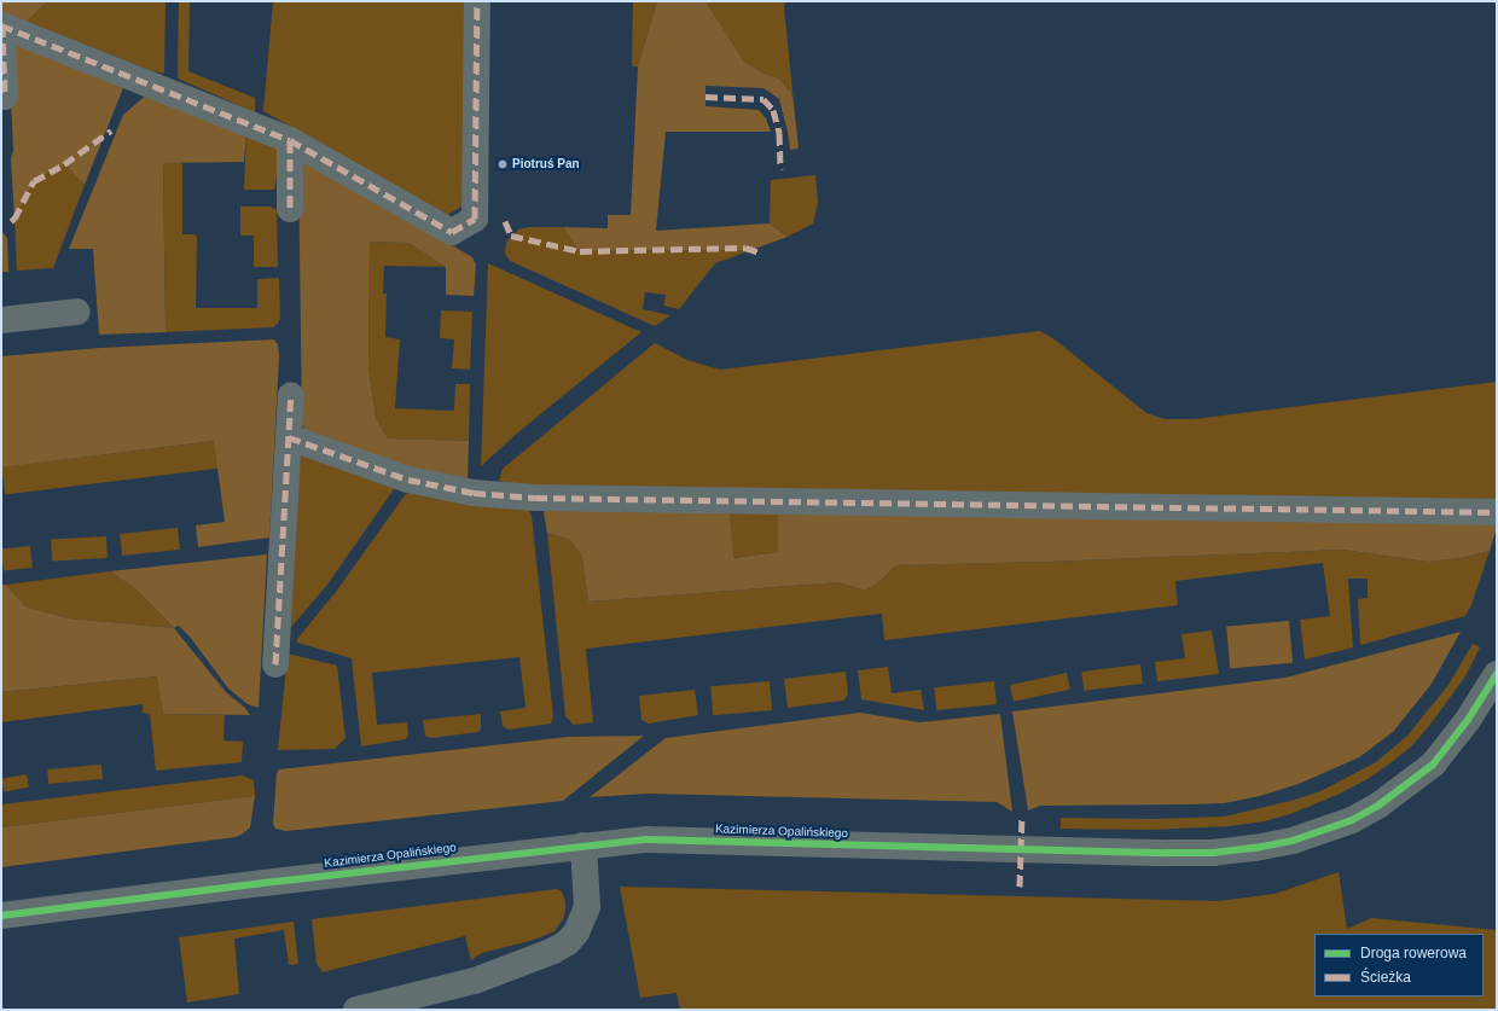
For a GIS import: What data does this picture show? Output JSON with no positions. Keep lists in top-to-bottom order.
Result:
{
  "streets": {
    "street": ["Kazimierza Opalińskiego"]
  },
  "places": ["Piotruś Pan"],
  "legend": ["Droga rowerowa", "Ścieżka"]
}
